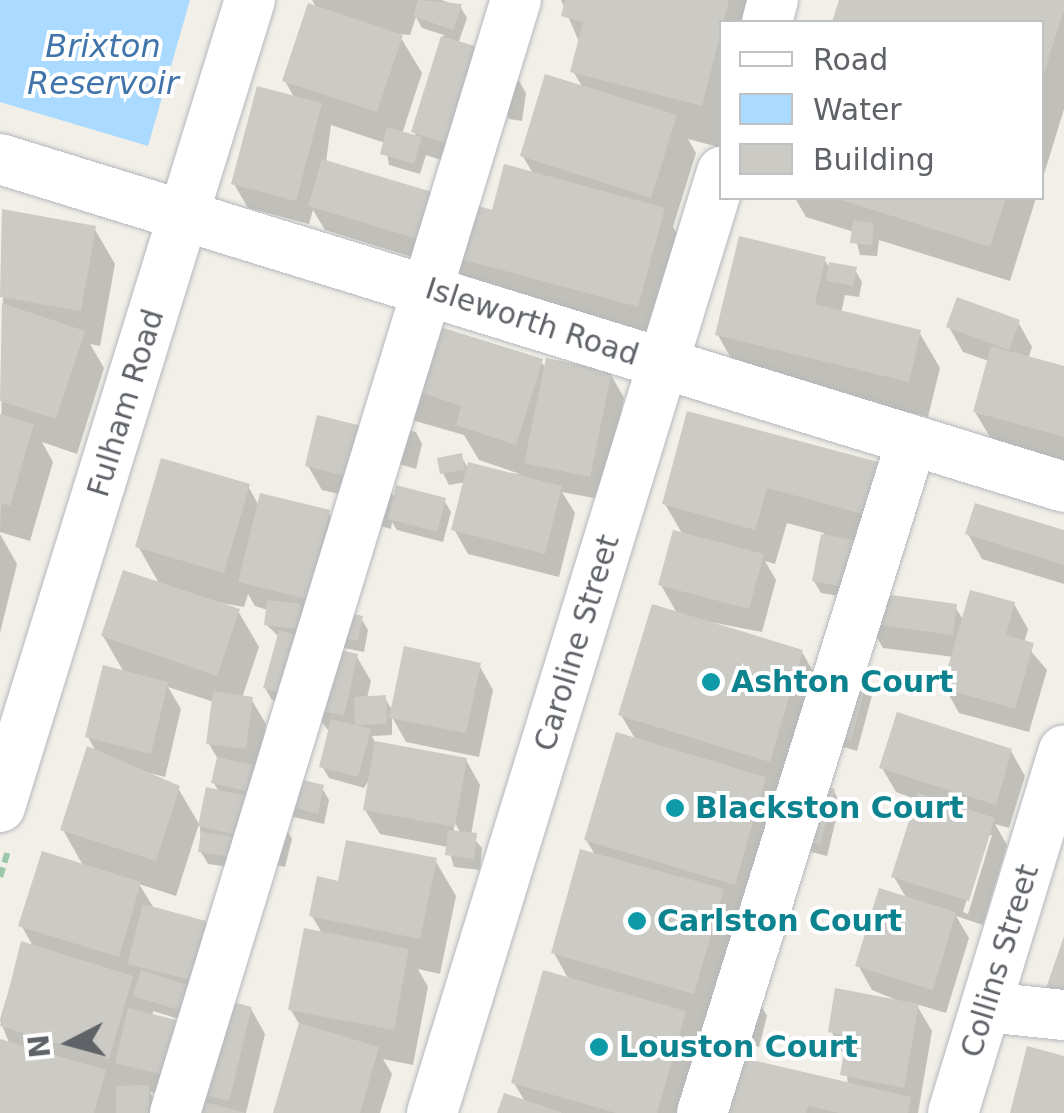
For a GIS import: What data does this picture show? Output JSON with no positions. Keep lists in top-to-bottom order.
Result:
{
  "streets": {
    "street": [
      "Isleworth Road",
      "Fulham Road",
      "Caroline Street",
      "Collins Street"
    ]
  },
  "crossings": [
    ["Isleworth Road", "Fulham Road"],
    ["Isleworth Road", "Caroline Street"]
  ],
  "water": ["Brixton Reservoir"],
  "places": [
    "Ashton Court",
    "Blackston Court",
    "Carlston Court",
    "Louston Court"
  ],
  "legend": ["Road", "Water", "Building"],
  "north": "left"
}
